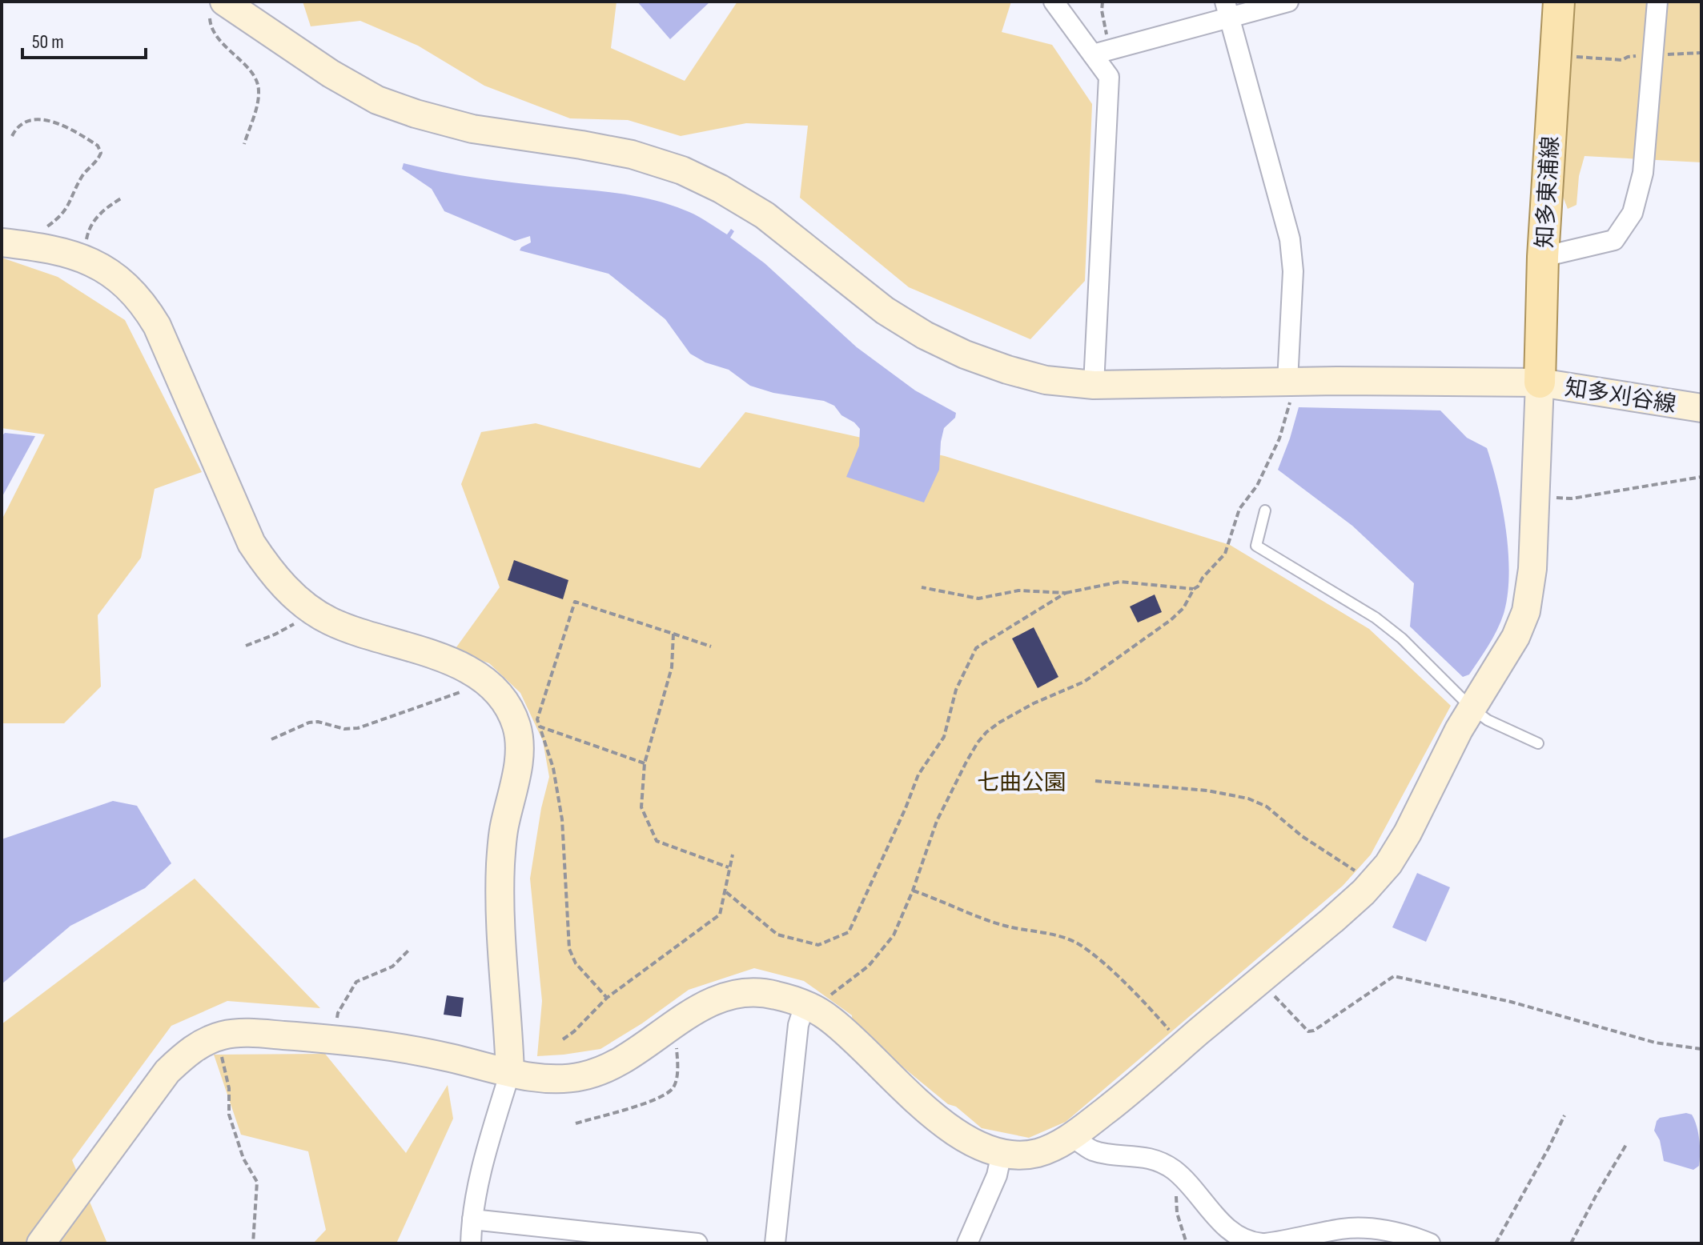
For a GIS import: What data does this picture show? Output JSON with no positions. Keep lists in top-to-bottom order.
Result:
{
  "streets": {
    "main road": ["知多東浦線"],
    "street": ["知多刈谷線"]
  },
  "crossings": [
    ["知多東浦線", "知多刈谷線"]
  ],
  "parks": ["七曲公園"],
  "scale_bar": "50 m"
}
